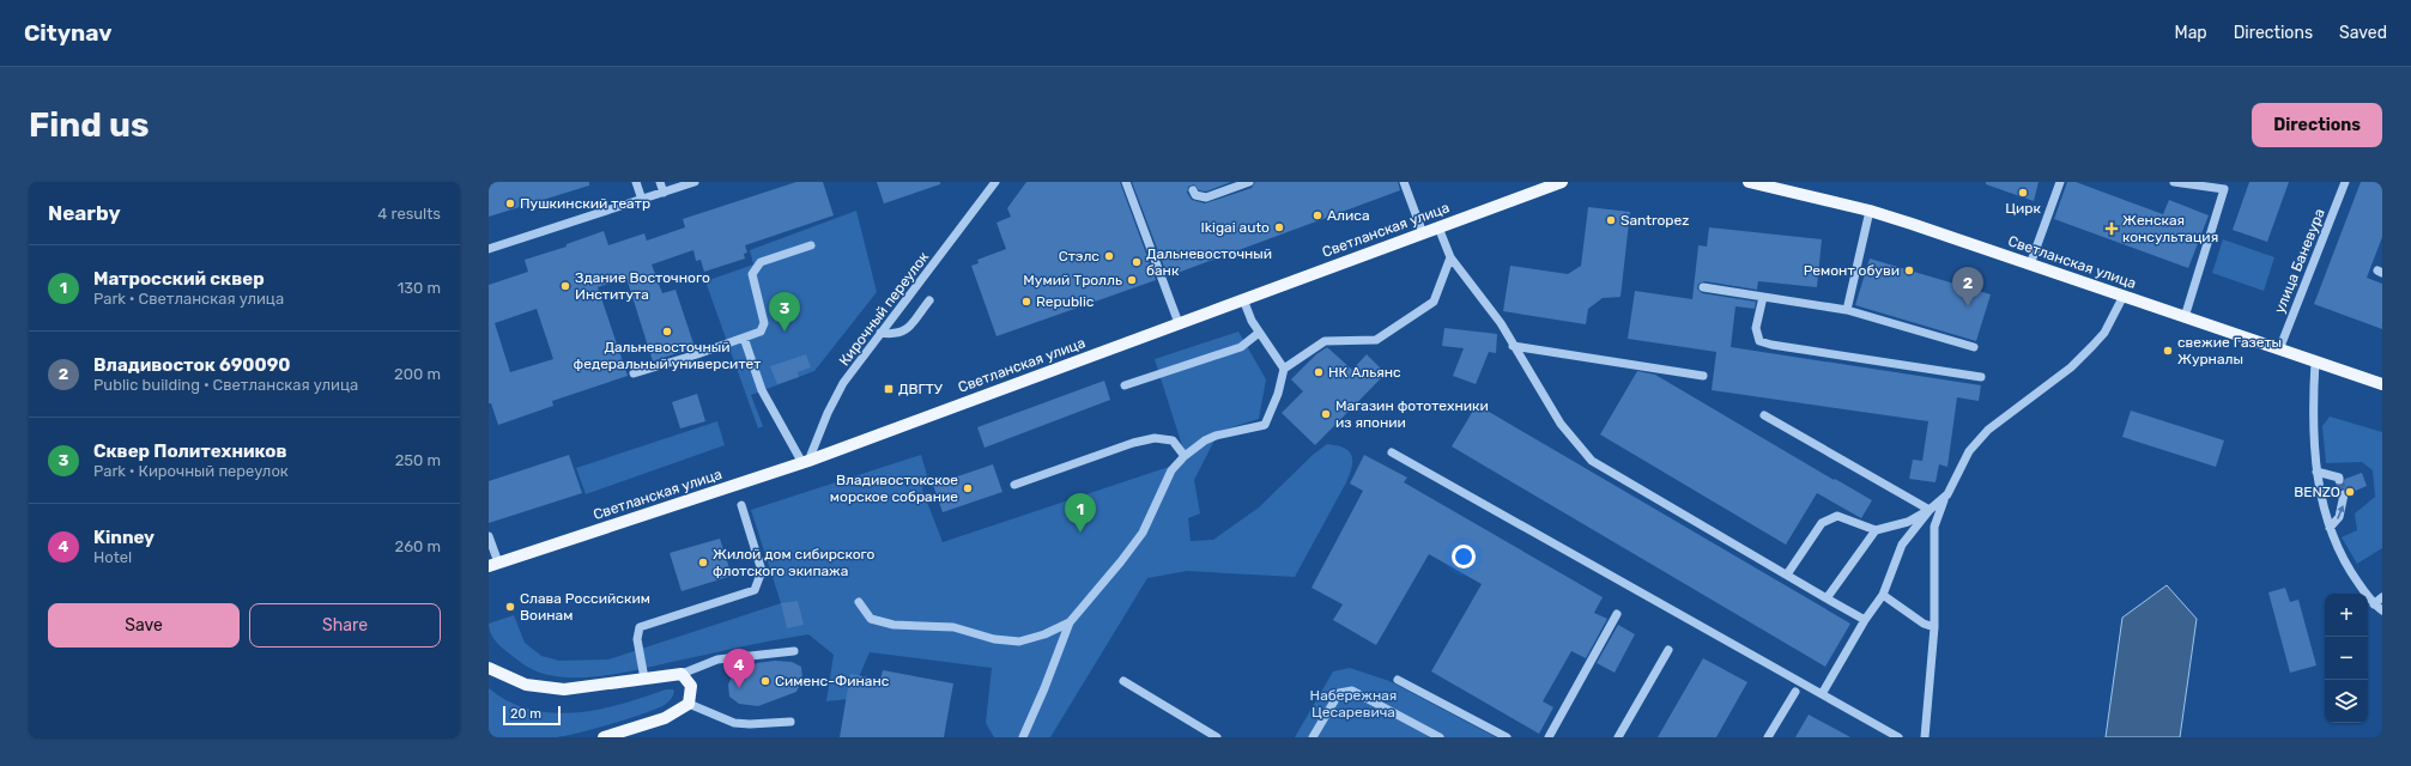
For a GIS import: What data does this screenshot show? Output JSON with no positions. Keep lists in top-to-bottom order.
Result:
{
  "streets": {
    "main road": ["Светланская улица"],
    "street": ["улица Баневура", "Кирочный переулок"]
  },
  "crossings": [
    ["Светланская улица", "улица Баневура"],
    ["Светланская улица", "Кирочный переулок"]
  ],
  "parks": ["Набережная Цесаревича"],
  "places": {
    "other": [
      "Цирк",
      "Пушкинский театр",
      "Алиса",
      "Santropez",
      "Ikigai auto",
      "Стэлс",
      "Дальневосточный банк",
      "Ремонт обуви",
      "Мумий Тролль",
      "Здание Восточного Института",
      "Republic",
      "Дальневосточный федеральный университет",
      "свежие Газеты Журналы",
      "НК Альянс",
      "Магазин фототехники из японии",
      "Владивостокское морское собрание",
      "BENZO",
      "Жилой дом сибирского флотского экипажа",
      "Слава Российским Воинам",
      "Сименс-Финанс"
    ],
    "health": ["Женская консультация"],
    "transit": ["ДВГТУ"]
  },
  "scale_bar": "20 m",
  "page": {
    "header": "Citynav",
    "nav": ["Map", "Directions", "Saved"],
    "buttons": [
      "Directions",
      ["Save", "Share"]
    ],
    "title": "Find us",
    "heading": ["Nearby", "4 results"],
    "list": [
      {
        "mark": "1",
        "name": "Матросский сквер",
        "note": "Park · Светланская улица",
        "value": "130 m"
      },
      {
        "mark": "2",
        "name": "Владивосток 690090",
        "note": "Public building · Светланская улица",
        "value": "200 m"
      },
      {
        "mark": "3",
        "name": "Сквер Политехников",
        "note": "Park · Кирочный переулок",
        "value": "250 m"
      },
      {
        "mark": "4",
        "name": "Kinney",
        "note": "Hotel",
        "value": "260 m"
      }
    ],
    "pins": [
      "2",
      "3",
      "1",
      "4"
    ],
    "map_buttons": ["+", "−"],
    "scale": "20 m"
  }
}
